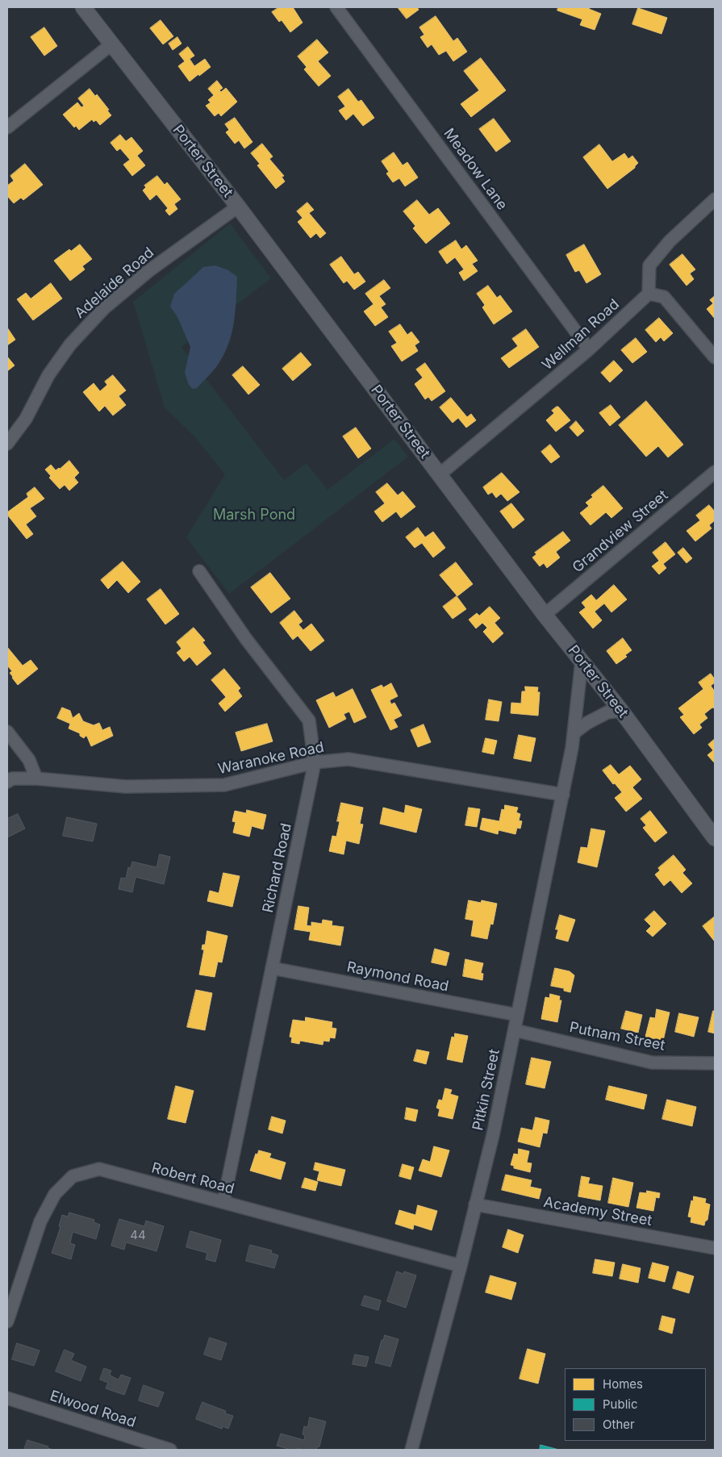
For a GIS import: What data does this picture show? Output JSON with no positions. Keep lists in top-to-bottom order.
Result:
{
  "streets": {
    "street": [
      "Porter Street",
      "Meadow Lane",
      "Adelaide Road",
      "Wellman Road",
      "Grandview Street",
      "Waranoke Road",
      "Richard Road",
      "Raymond Road",
      "Putnam Street",
      "Pitkin Street",
      "Robert Road",
      "Academy Street",
      "Elwood Road"
    ]
  },
  "crossings": [
    ["Porter Street", "Adelaide Road"],
    ["Porter Street", "Wellman Road"],
    ["Porter Street", "Grandview Street"],
    ["Porter Street", "Pitkin Street"],
    ["Meadow Lane", "Wellman Road"],
    ["Waranoke Road", "Richard Road"],
    ["Waranoke Road", "Pitkin Street"],
    ["Richard Road", "Raymond Road"],
    ["Richard Road", "Robert Road"],
    ["Raymond Road", "Pitkin Street"],
    ["Putnam Street", "Pitkin Street"],
    ["Pitkin Street", "Robert Road"],
    ["Pitkin Street", "Academy Street"]
  ],
  "parks": ["Marsh Pond"],
  "house_numbers": ["44"],
  "legend": ["Homes", "Public", "Other"]
}
